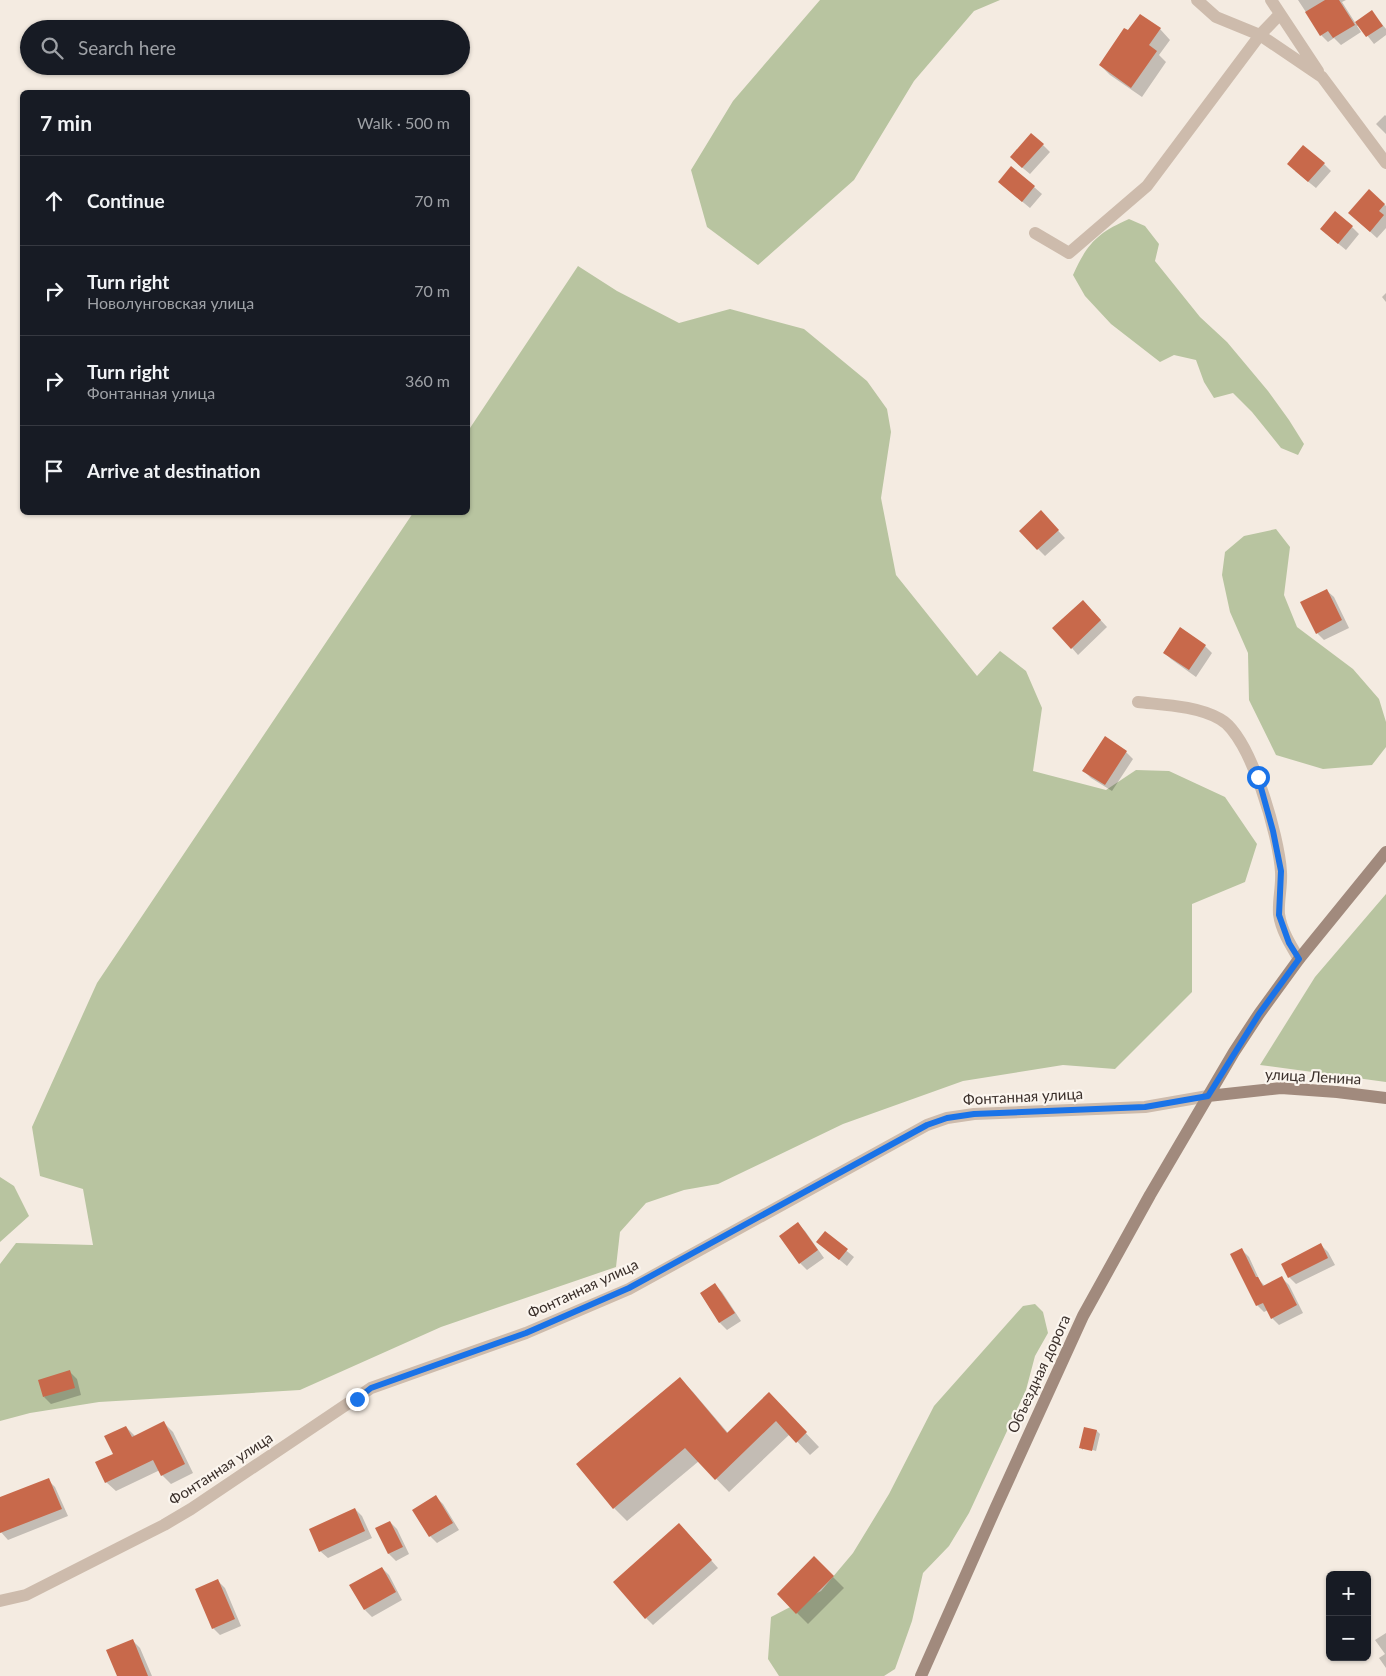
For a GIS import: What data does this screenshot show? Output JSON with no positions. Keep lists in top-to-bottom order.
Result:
{
  "streets": {
    "street": ["улица Ленина", "Фонтанная улица", "Объездная дорога"]
  },
  "crossings": [
    ["улица Ленина", "Фонтанная улица"],
    ["улица Ленина", "Объездная дорога"],
    ["Фонтанная улица", "Объездная дорога"]
  ],
  "page": {
    "search": "Search here",
    "heading": ["7 min", "Walk · 500 m"],
    "list": [
      ["Continue", "70 m"],
      ["Turn right", "Новолунговская улица", "70 m"],
      ["Turn right", "Фонтанная улица", "360 m"],
      "Arrive at destination"
    ],
    "map_buttons": ["+", "−"]
  }
}
